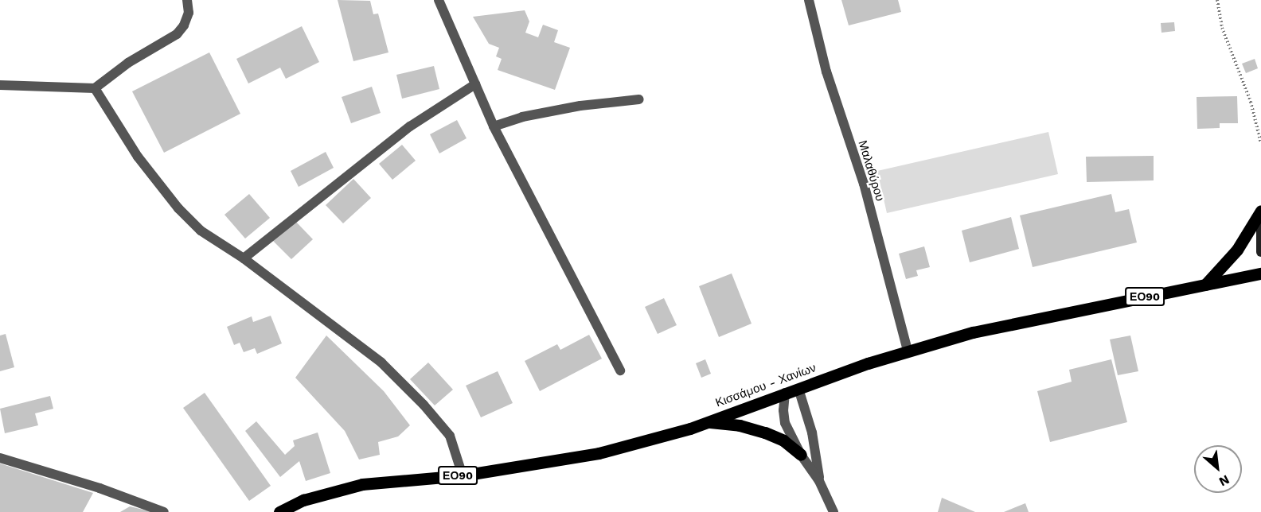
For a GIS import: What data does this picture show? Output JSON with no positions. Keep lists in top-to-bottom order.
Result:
{
  "streets": {
    "main road": ["ΕΟ90", "Κισσάμου - Χανίων"],
    "street": ["Μαλαθύρου"]
  },
  "crossings": [
    ["Μαλαθύρου", "Κισσάμου - Χανίων"]
  ],
  "north": "bottom right"
}
